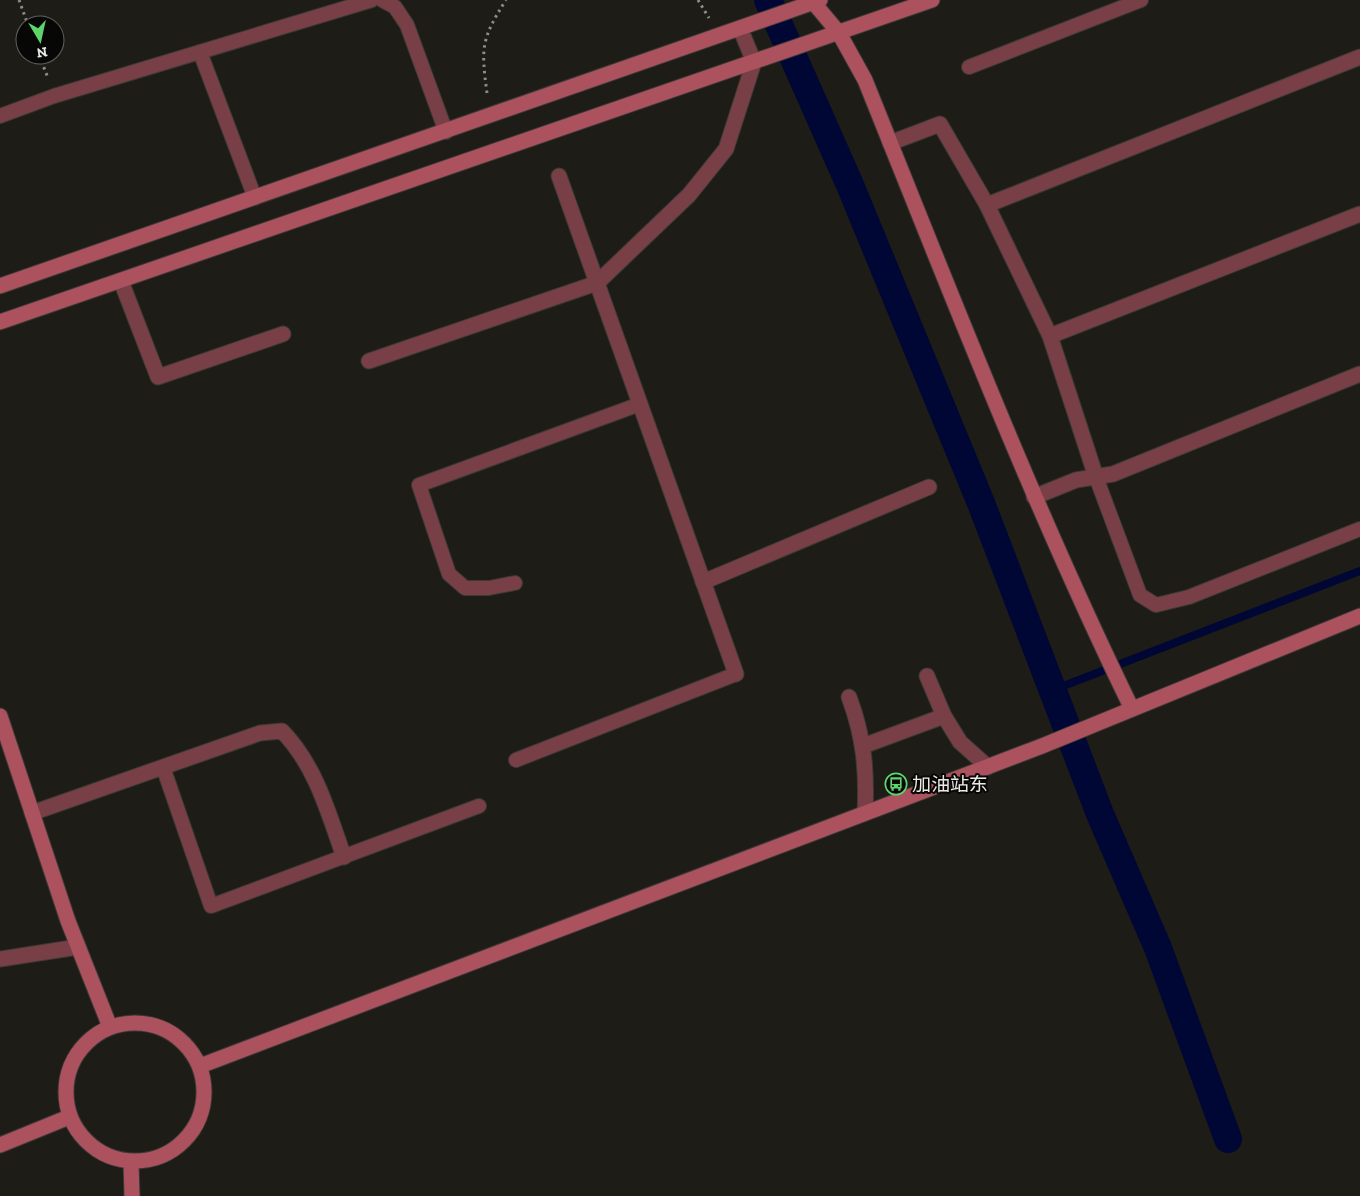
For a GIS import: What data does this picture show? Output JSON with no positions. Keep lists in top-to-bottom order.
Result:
{
  "places": {
    "bus stop": ["加油站东"]
  },
  "north": "bottom"
}
